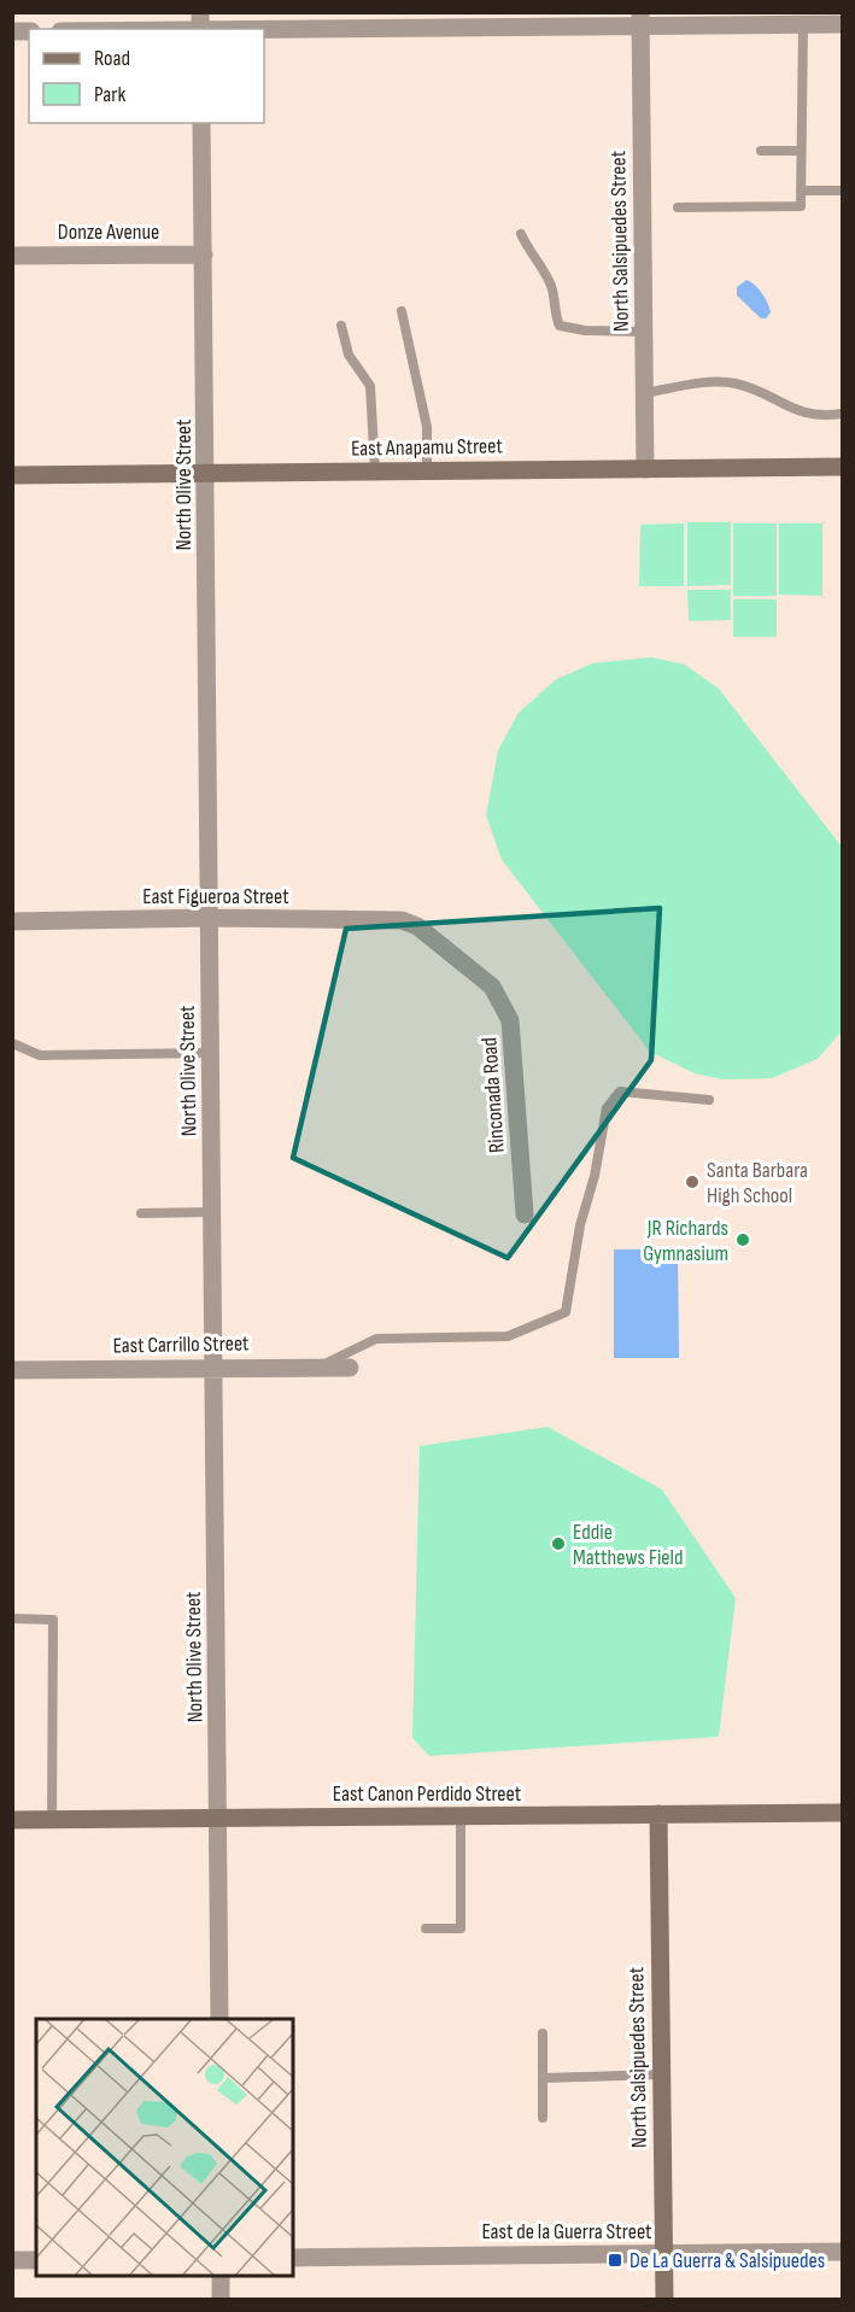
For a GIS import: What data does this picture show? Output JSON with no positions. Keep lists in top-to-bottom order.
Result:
{
  "streets": {
    "street": [
      "Donze Avenue",
      "North Salsipuedes Street",
      "East Anapamu Street",
      "North Olive Street",
      "East Figueroa Street",
      "Rinconada Road",
      "East Carrillo Street",
      "East Canon Perdido Street",
      "East de la Guerra Street"
    ]
  },
  "crossings": [
    ["Donze Avenue", "North Olive Street"],
    ["North Salsipuedes Street", "East Anapamu Street"],
    ["North Salsipuedes Street", "East Canon Perdido Street"],
    ["North Salsipuedes Street", "East de la Guerra Street"],
    ["East Anapamu Street", "North Olive Street"],
    ["North Olive Street", "East Figueroa Street"],
    ["North Olive Street", "East Carrillo Street"],
    ["North Olive Street", "East Canon Perdido Street"],
    ["East Figueroa Street", "Rinconada Road"]
  ],
  "places": {
    "other": ["Santa Barbara High School", "JR Richards Gymnasium", "Eddie Matthews Field"],
    "transit": ["De La Guerra & Salsipuedes"]
  },
  "legend": ["Road", "Park"]
}
